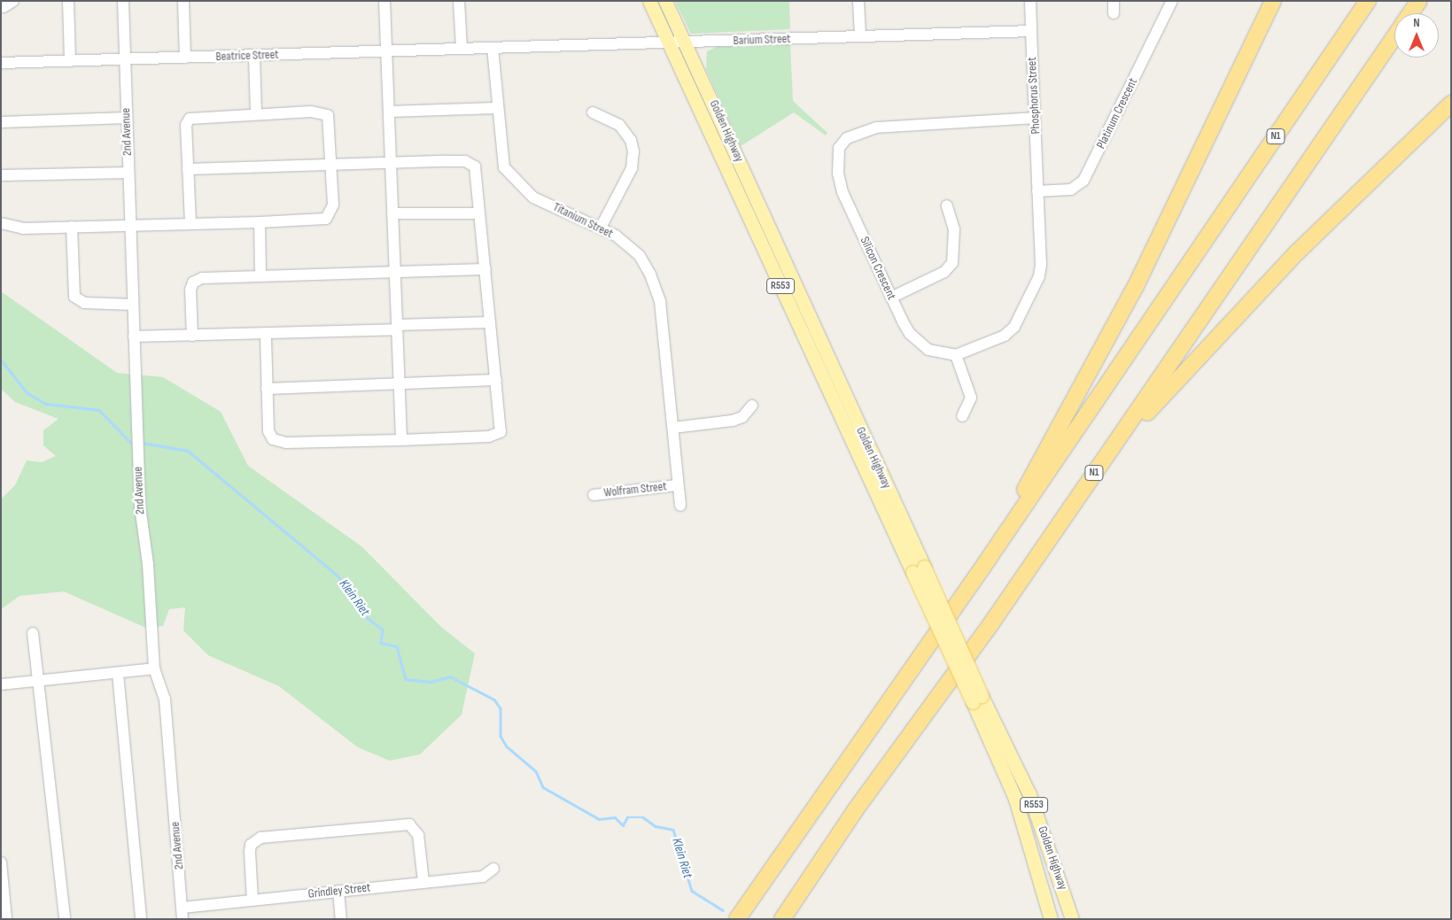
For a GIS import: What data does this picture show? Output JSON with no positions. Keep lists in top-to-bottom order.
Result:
{
  "streets": {
    "highway": ["N1"],
    "main road": ["Golden Highway", "R553"],
    "street": [
      "Barium Street",
      "Beatrice Street",
      "Phosphorus Street",
      "Platinum Crescent",
      "2nd Avenue",
      "Titanium Street",
      "Silicon Crescent",
      "Wolfram Street",
      "Grindley Street"
    ]
  },
  "crossings": [
    ["Barium Street", "Beatrice Street"],
    ["Barium Street", "Phosphorus Street"],
    ["Barium Street", "Golden Highway"],
    ["Barium Street", "Titanium Street"],
    ["Beatrice Street", "2nd Avenue"],
    ["Beatrice Street", "Titanium Street"],
    ["Phosphorus Street", "Platinum Crescent"],
    ["Phosphorus Street", "Silicon Crescent"],
    ["2nd Avenue", "Grindley Street"],
    ["Titanium Street", "Wolfram Street"]
  ],
  "water": ["Klein Riet"],
  "north": "top"
}
